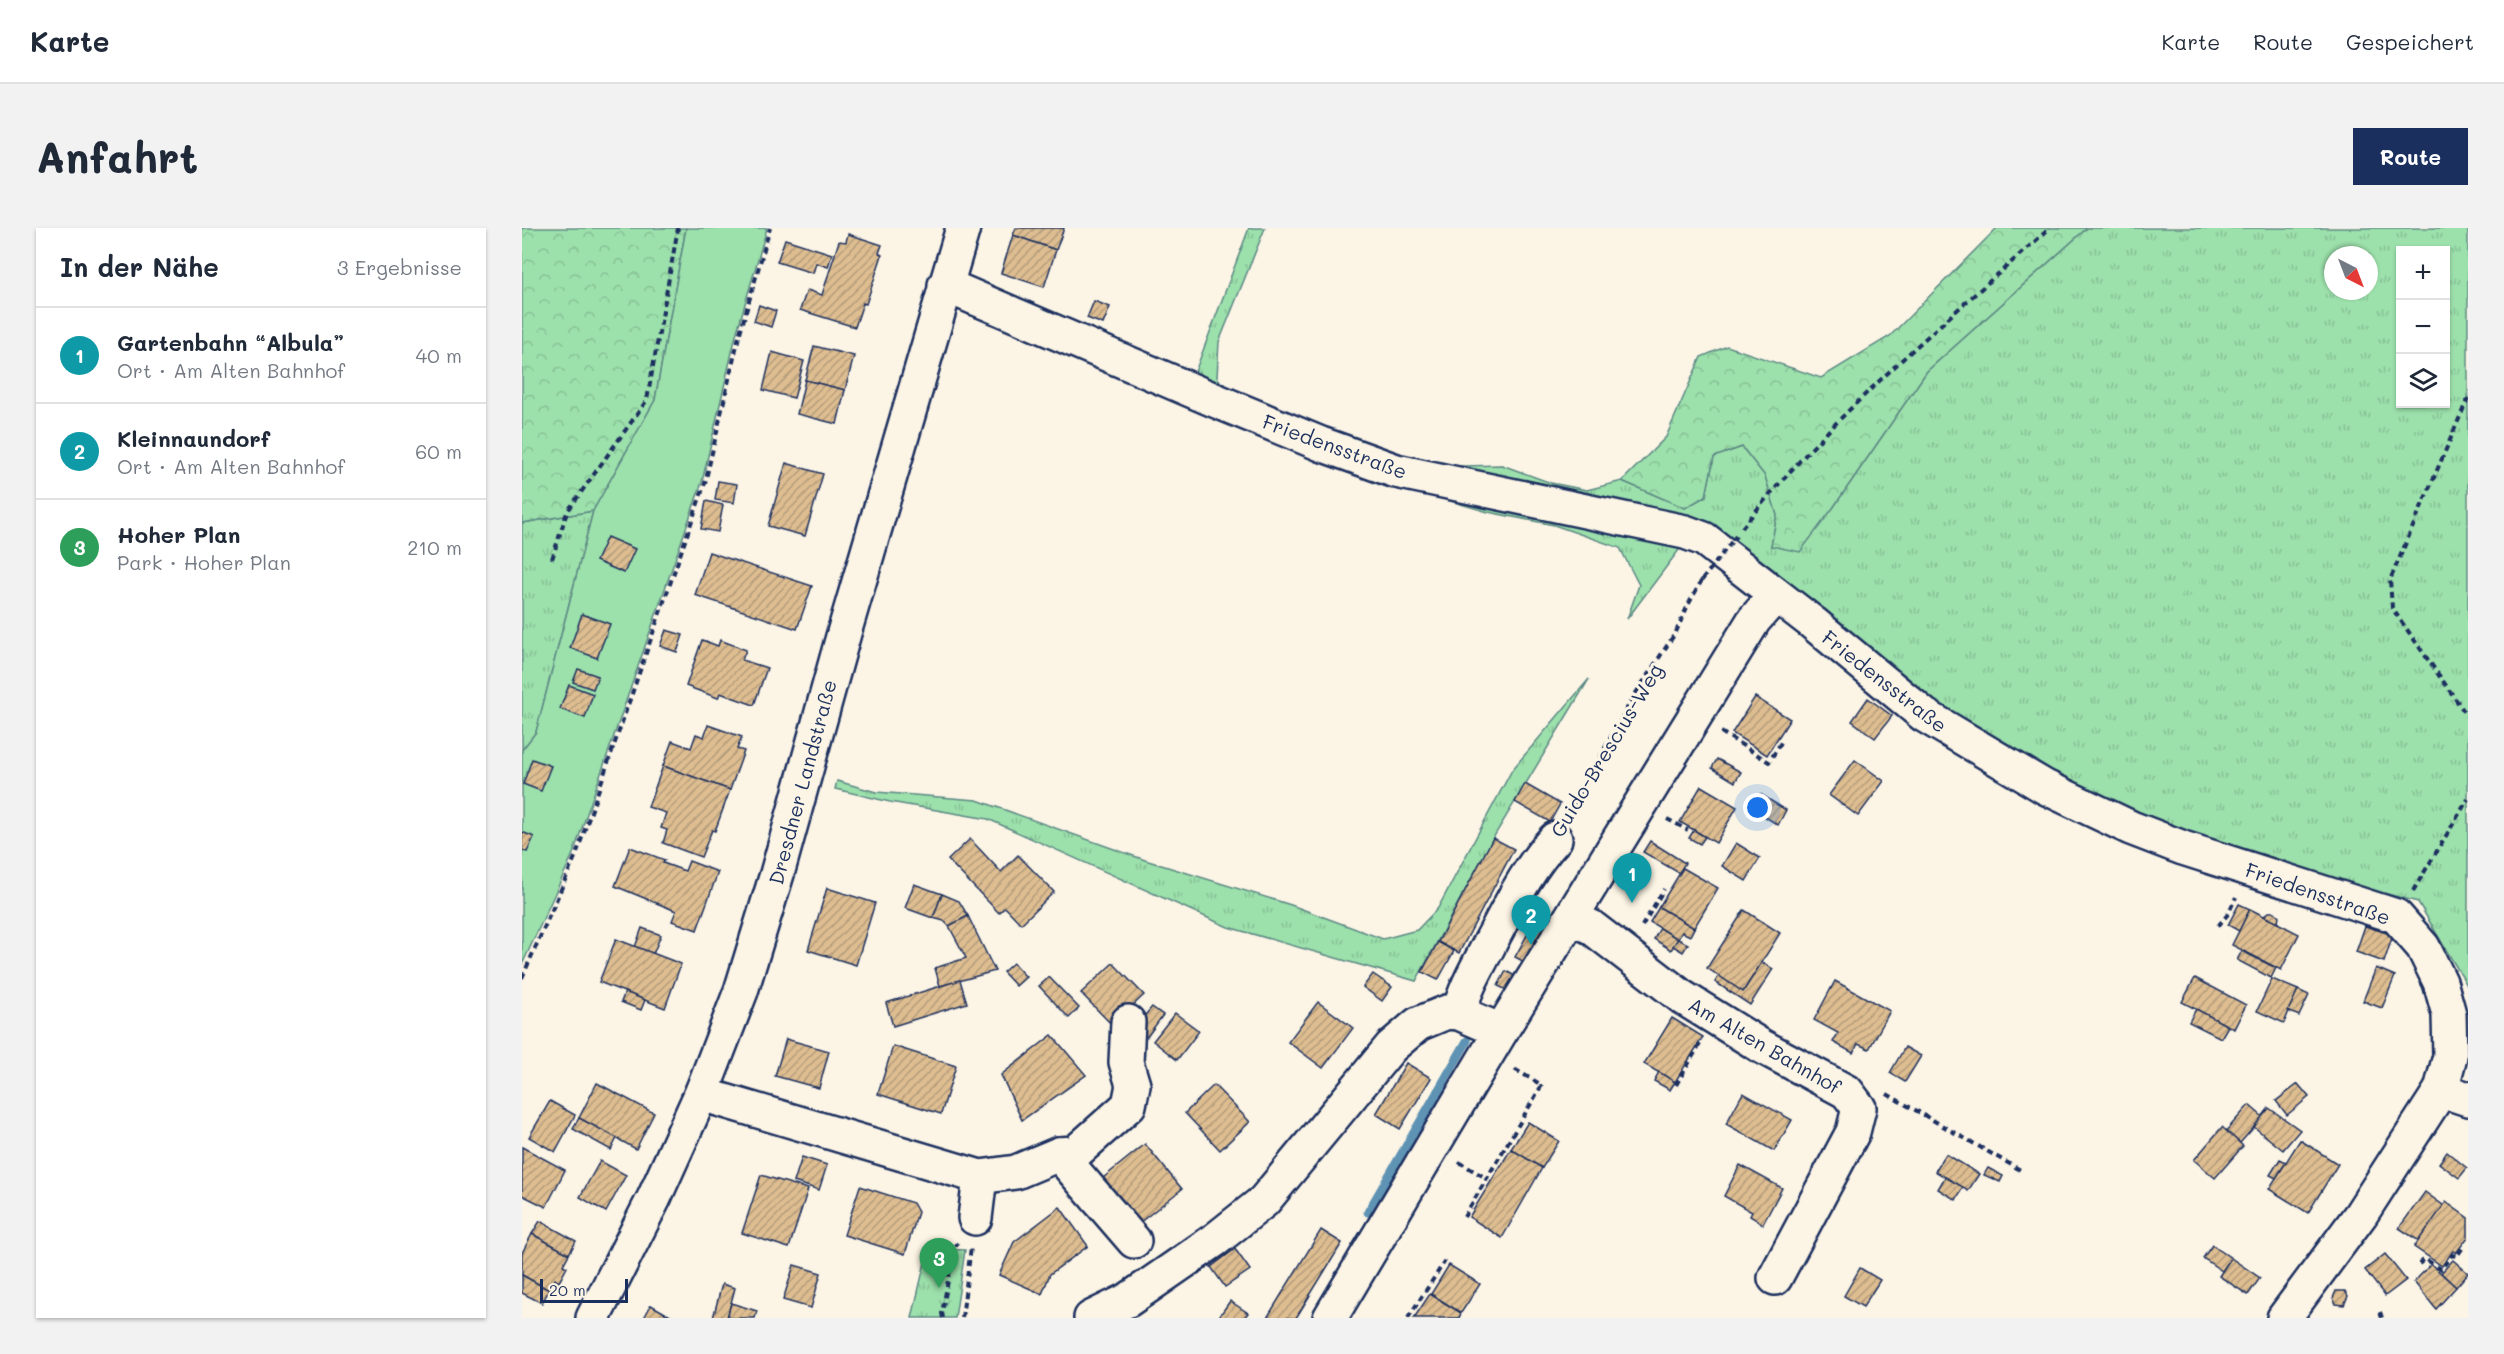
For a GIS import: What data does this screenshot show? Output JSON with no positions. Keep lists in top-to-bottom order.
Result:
{
  "streets": {
    "street": [
      "Friedensstraße",
      "Guido-Brescius-Weg",
      "Dresdner Landstraße",
      "Am Alten Bahnhof"
    ]
  },
  "crossings": [
    ["Friedensstraße", "Dresdner Landstraße"]
  ],
  "scale_bar": "20 m",
  "north": "bottom right",
  "page": {
    "header": "Karte",
    "nav": ["Karte", "Route", "Gespeichert"],
    "buttons": "Route",
    "title": "Anfahrt",
    "heading": ["In der Nähe", "3 Ergebnisse"],
    "map_buttons": ["+", "−"],
    "list": [
      {
        "mark": "1",
        "name": "Gartenbahn “Albula”",
        "note": "Ort · Am Alten Bahnhof",
        "value": "40 m"
      },
      {
        "mark": "2",
        "name": "Kleinnaundorf",
        "note": "Ort · Am Alten Bahnhof",
        "value": "60 m"
      },
      {
        "mark": "3",
        "name": "Hoher Plan",
        "note": "Park · Hoher Plan",
        "value": "210 m"
      }
    ],
    "pins": ["1", "2", "3"],
    "scale": "20 m"
  }
}
